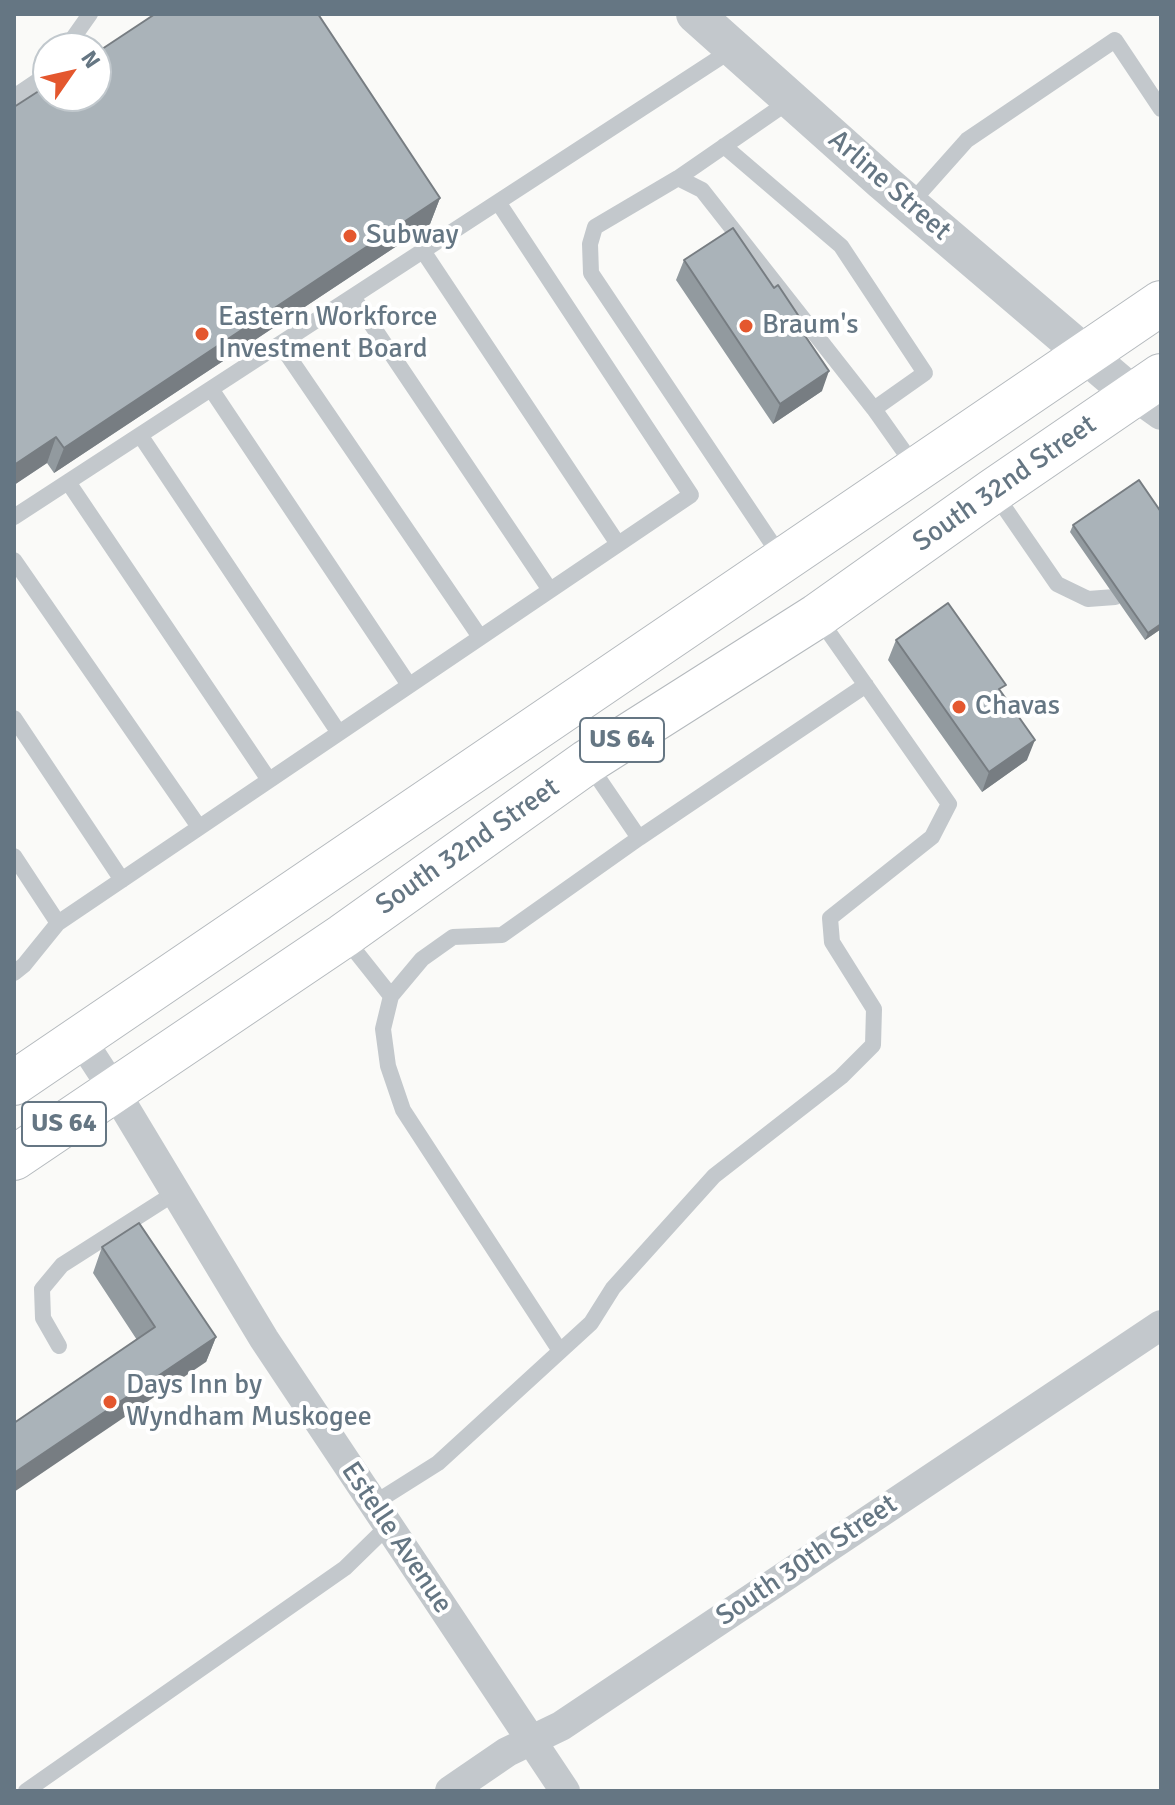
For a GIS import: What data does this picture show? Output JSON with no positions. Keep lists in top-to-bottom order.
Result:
{
  "streets": {
    "highway": ["South 32nd Street", "US 64"],
    "street": ["Arline Street", "Estelle Avenue", "South 30th Street"]
  },
  "crossings": [
    ["Arline Street", "South 32nd Street"],
    ["South 32nd Street", "Estelle Avenue"],
    ["Estelle Avenue", "South 30th Street"]
  ],
  "places": [
    "Subway",
    "Braum's",
    "Eastern Workforce Investment Board",
    "Chavas",
    "Days Inn by Wyndham Muskogee"
  ],
  "north": "top right"
}
